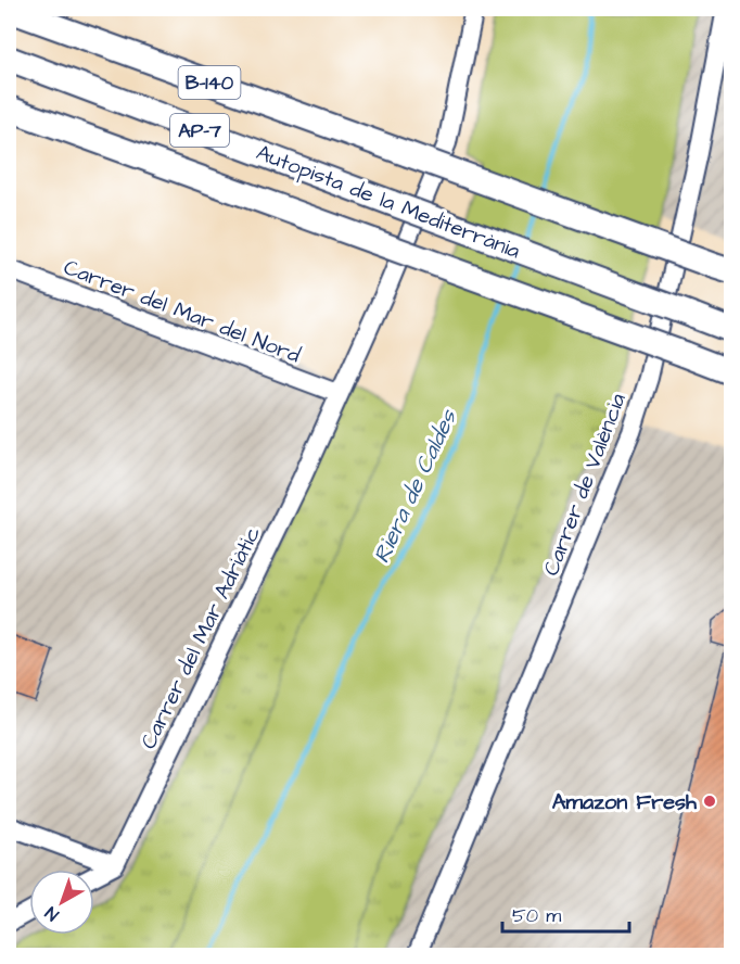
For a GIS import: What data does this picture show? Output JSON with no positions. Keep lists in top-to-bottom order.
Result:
{
  "streets": {
    "highway": ["B-140", "AP-7", "Autopista de la Mediterrània"],
    "street": ["Carrer del Mar del Nord", "Carrer de València", "Carrer del Mar Adriàtic"]
  },
  "crossings": [
    ["Carrer del Mar del Nord", "Carrer del Mar Adriàtic"]
  ],
  "water": ["Riera de Caldes"],
  "places": ["Amazon Fresh"],
  "scale_bar": "50 m",
  "north": "bottom left"
}
